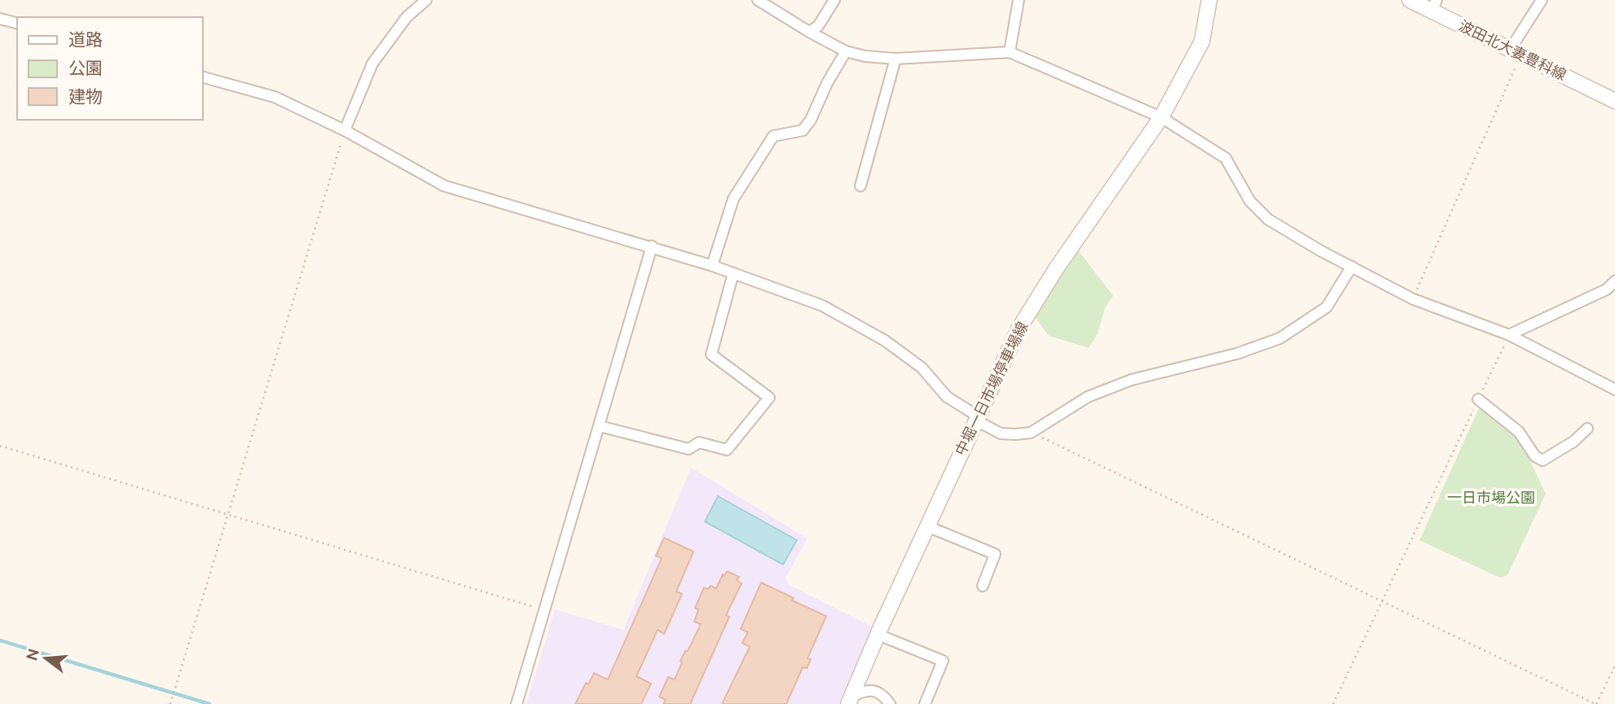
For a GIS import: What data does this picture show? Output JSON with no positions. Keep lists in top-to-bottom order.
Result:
{
  "streets": {
    "main road": ["波田北大妻豊科線", "中堀一日市場停車場線"]
  },
  "parks": ["一日市場公園"],
  "legend": ["道路", "公園", "建物"],
  "north": "left"
}
